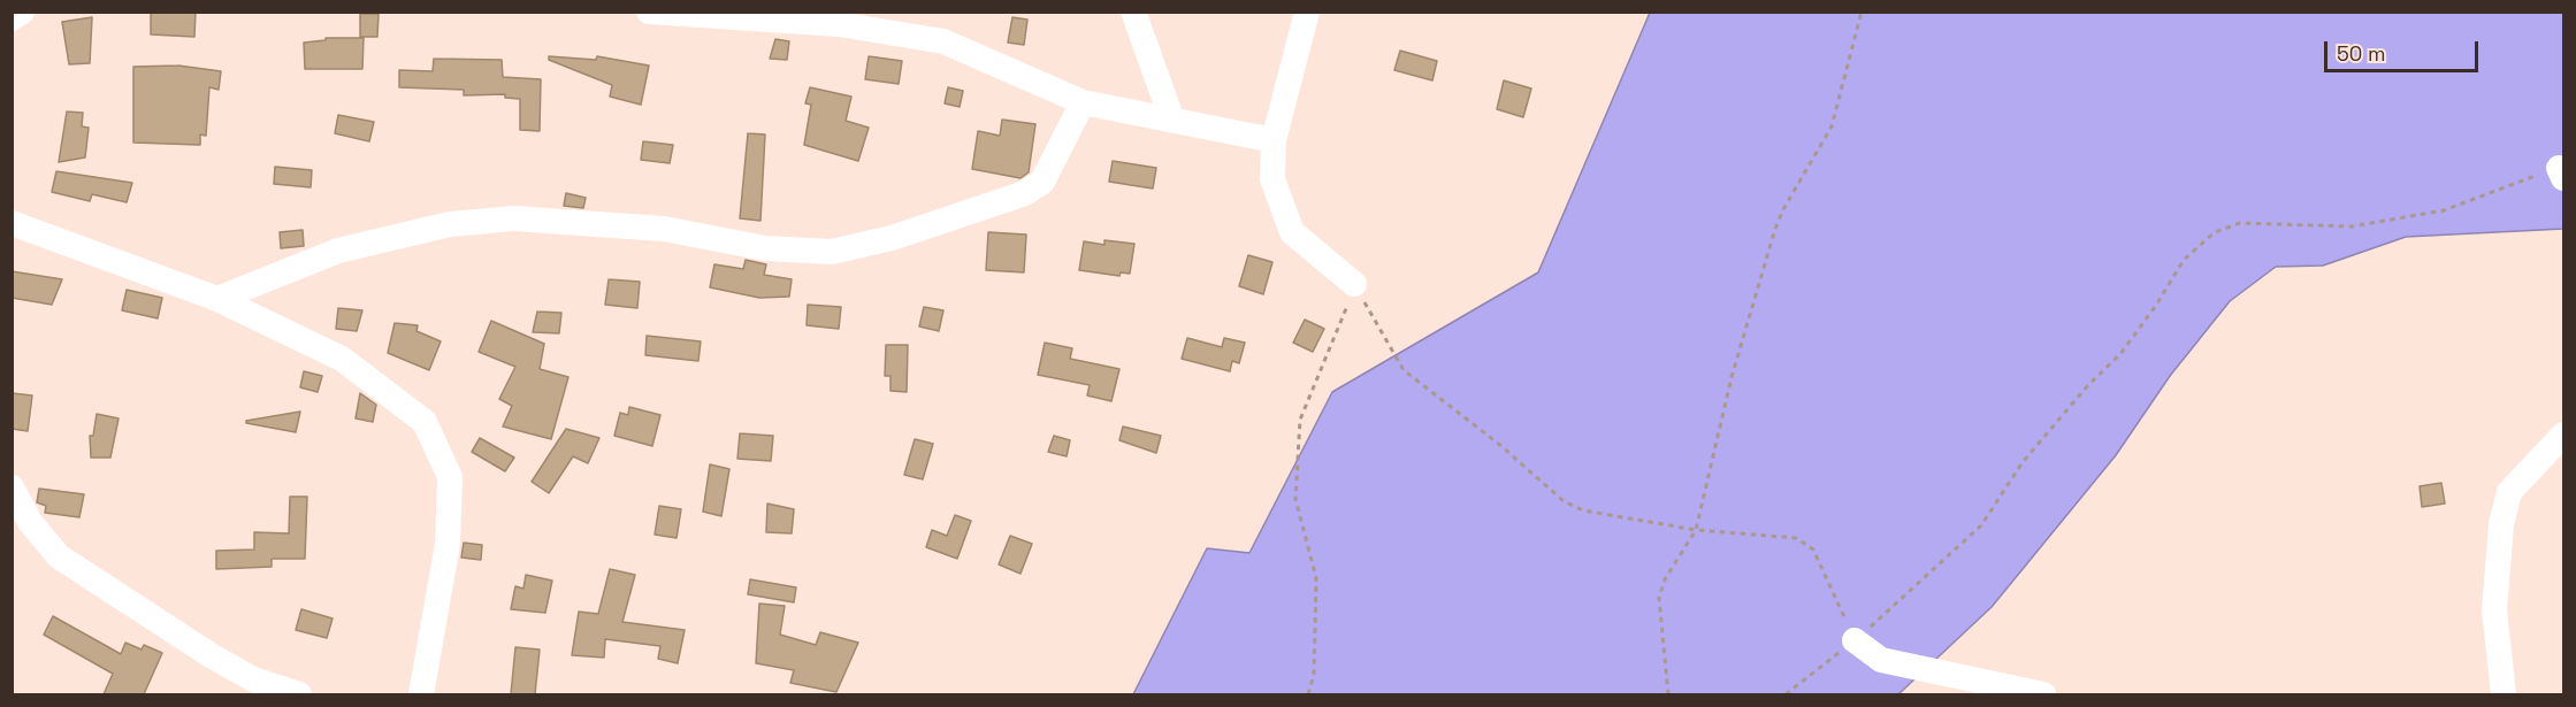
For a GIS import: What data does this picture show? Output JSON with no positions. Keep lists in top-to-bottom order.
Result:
{
  "scale_bar": "50 m"
}
